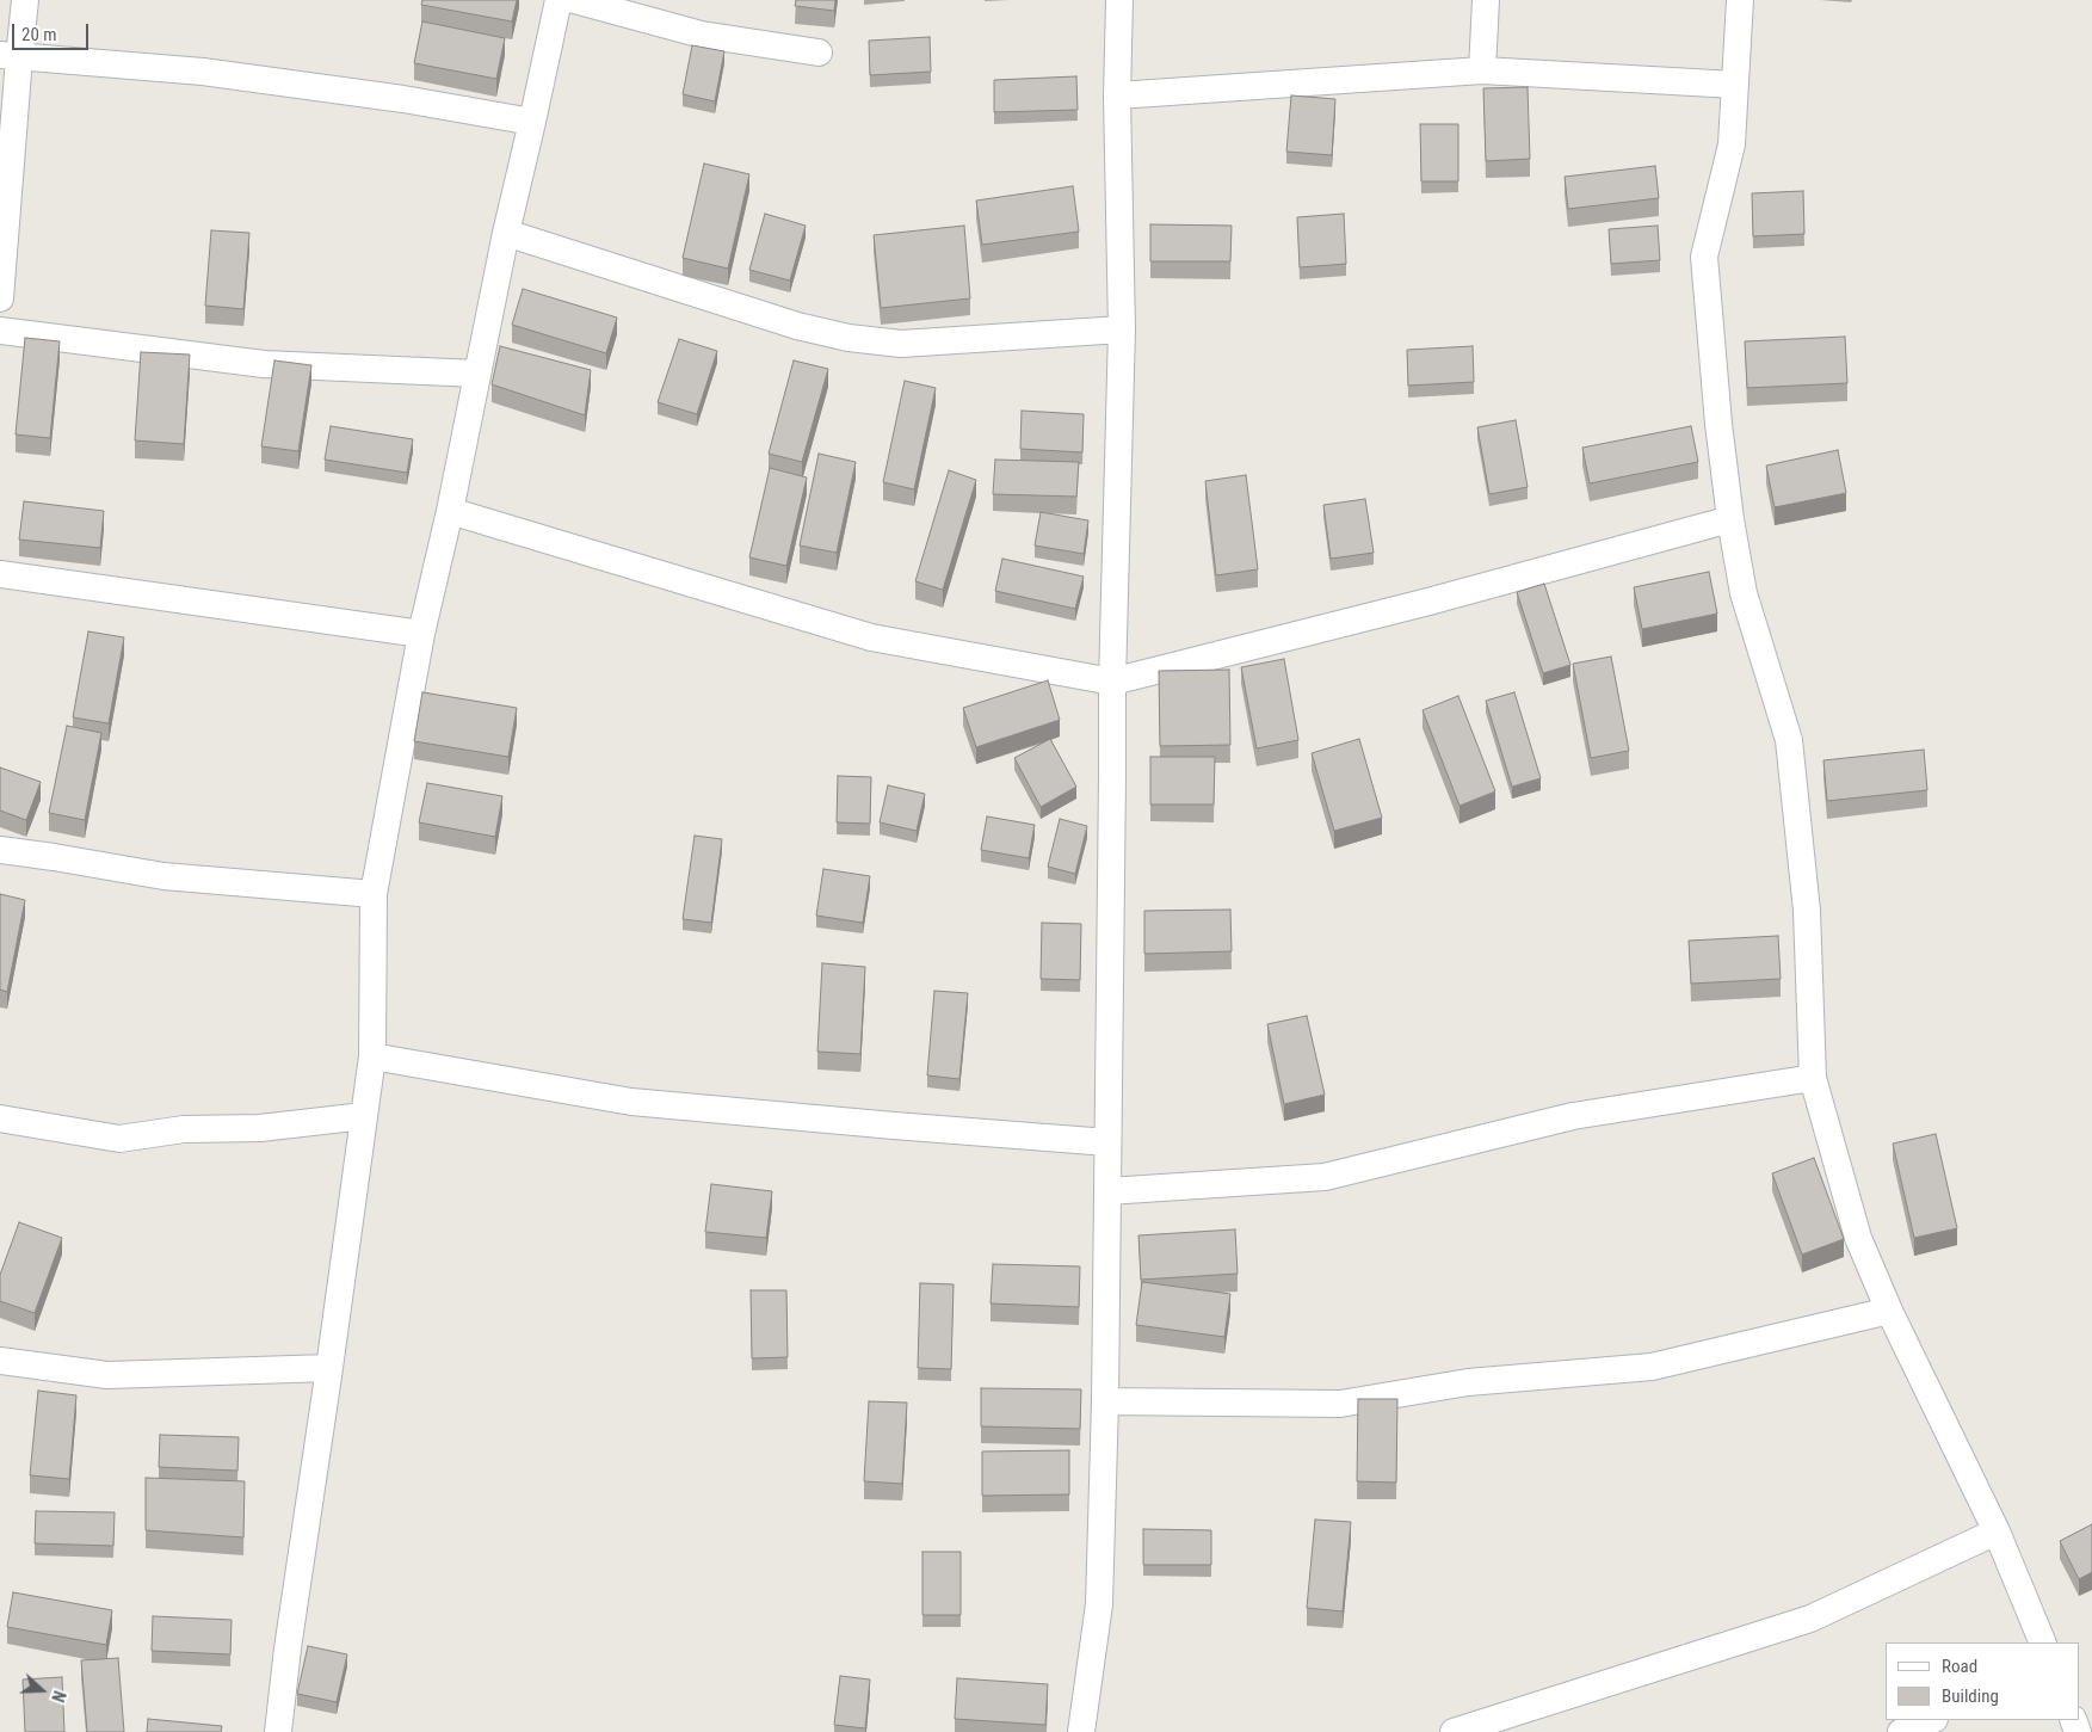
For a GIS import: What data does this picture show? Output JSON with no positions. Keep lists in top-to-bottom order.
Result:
{
  "legend": ["Road", "Building"],
  "scale_bar": "20 m",
  "north": "right"
}
